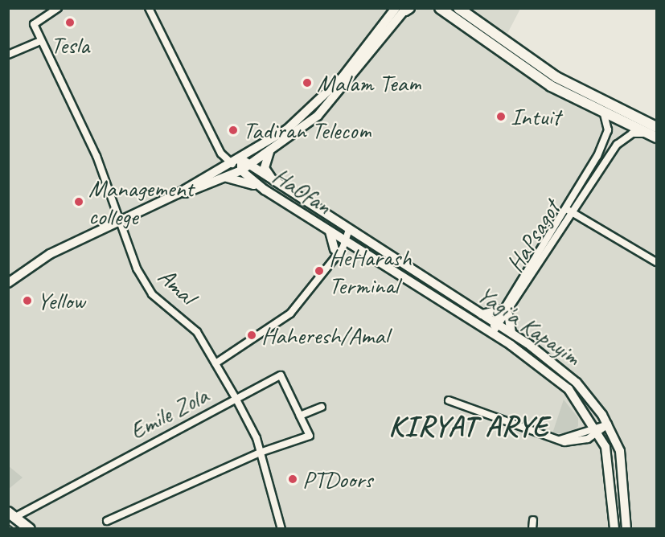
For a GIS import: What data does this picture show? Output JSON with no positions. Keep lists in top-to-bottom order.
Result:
{
  "streets": {
    "street": [
      "HaOfan",
      "HaPsagot",
      "Amal",
      "Yagi'a Kapayim",
      "Emile Zola"
    ]
  },
  "crossings": [
    ["HaOfan", "Yagi'a Kapayim"],
    ["HaPsagot", "Yagi'a Kapayim"],
    ["Amal", "Emile Zola"]
  ],
  "districts": ["KIRYAT ARYE"],
  "places": [
    "Tesla",
    "Malam Team",
    "Intuit",
    "Tadiran Telecom",
    "Management college",
    "HeHarash Terminal",
    "Yellow",
    "Haheresh/Amal",
    "PTDoors"
  ]
}
